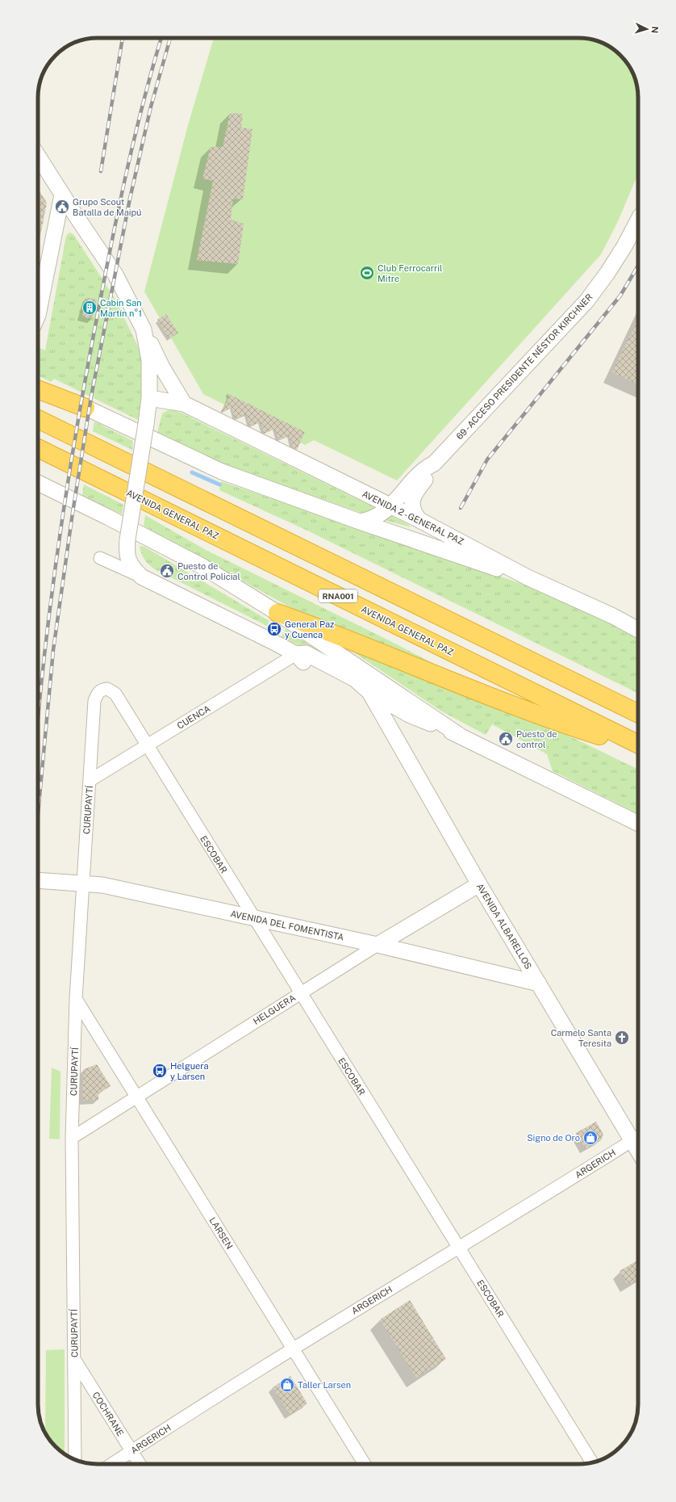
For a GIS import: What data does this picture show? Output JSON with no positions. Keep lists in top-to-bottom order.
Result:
{
  "streets": {
    "highway": ["AVENIDA GENERAL PAZ", "RNA001"],
    "street": [
      "69 - ACCESO PRESIDENTE NÉSTOR KIRCHNER",
      "AVENIDA 2 - GENERAL PAZ",
      "CUENCA",
      "CURUPAYTÍ",
      "ESCOBAR",
      "AVENIDA DEL FOMENTISTA",
      "AVENIDA ALBARELLOS",
      "HELGUERA",
      "ARGERICH",
      "LARSEN",
      "COCHRANE"
    ]
  },
  "crossings": [
    ["69 - ACCESO PRESIDENTE NÉSTOR KIRCHNER", "AVENIDA 2 - GENERAL PAZ"],
    ["CUENCA", "CURUPAYTÍ"],
    ["CUENCA", "ESCOBAR"],
    ["CURUPAYTÍ", "ESCOBAR"],
    ["CURUPAYTÍ", "AVENIDA DEL FOMENTISTA"],
    ["CURUPAYTÍ", "HELGUERA"],
    ["CURUPAYTÍ", "LARSEN"],
    ["CURUPAYTÍ", "COCHRANE"],
    ["ESCOBAR", "AVENIDA DEL FOMENTISTA"],
    ["ESCOBAR", "HELGUERA"],
    ["ESCOBAR", "ARGERICH"],
    ["AVENIDA DEL FOMENTISTA", "AVENIDA ALBARELLOS"],
    ["AVENIDA DEL FOMENTISTA", "HELGUERA"],
    ["AVENIDA ALBARELLOS", "HELGUERA"],
    ["AVENIDA ALBARELLOS", "ARGERICH"],
    ["HELGUERA", "LARSEN"],
    ["ARGERICH", "LARSEN"],
    ["ARGERICH", "COCHRANE"]
  ],
  "places": {
    "public building": ["Grupo Scout Batalla de Maipú", "Puesto de Control Policial", "Puesto de control"],
    "sports": ["Club Ferrocarril Mitre"],
    "building": ["Cabin San Martín n°1"],
    "bus stop": ["General Paz y Cuenca", "Helguera y Larsen"],
    "church": ["Carmelo Santa Teresita"],
    "shop": ["Signo de Oro", "Taller Larsen"]
  },
  "north": "right"
}
